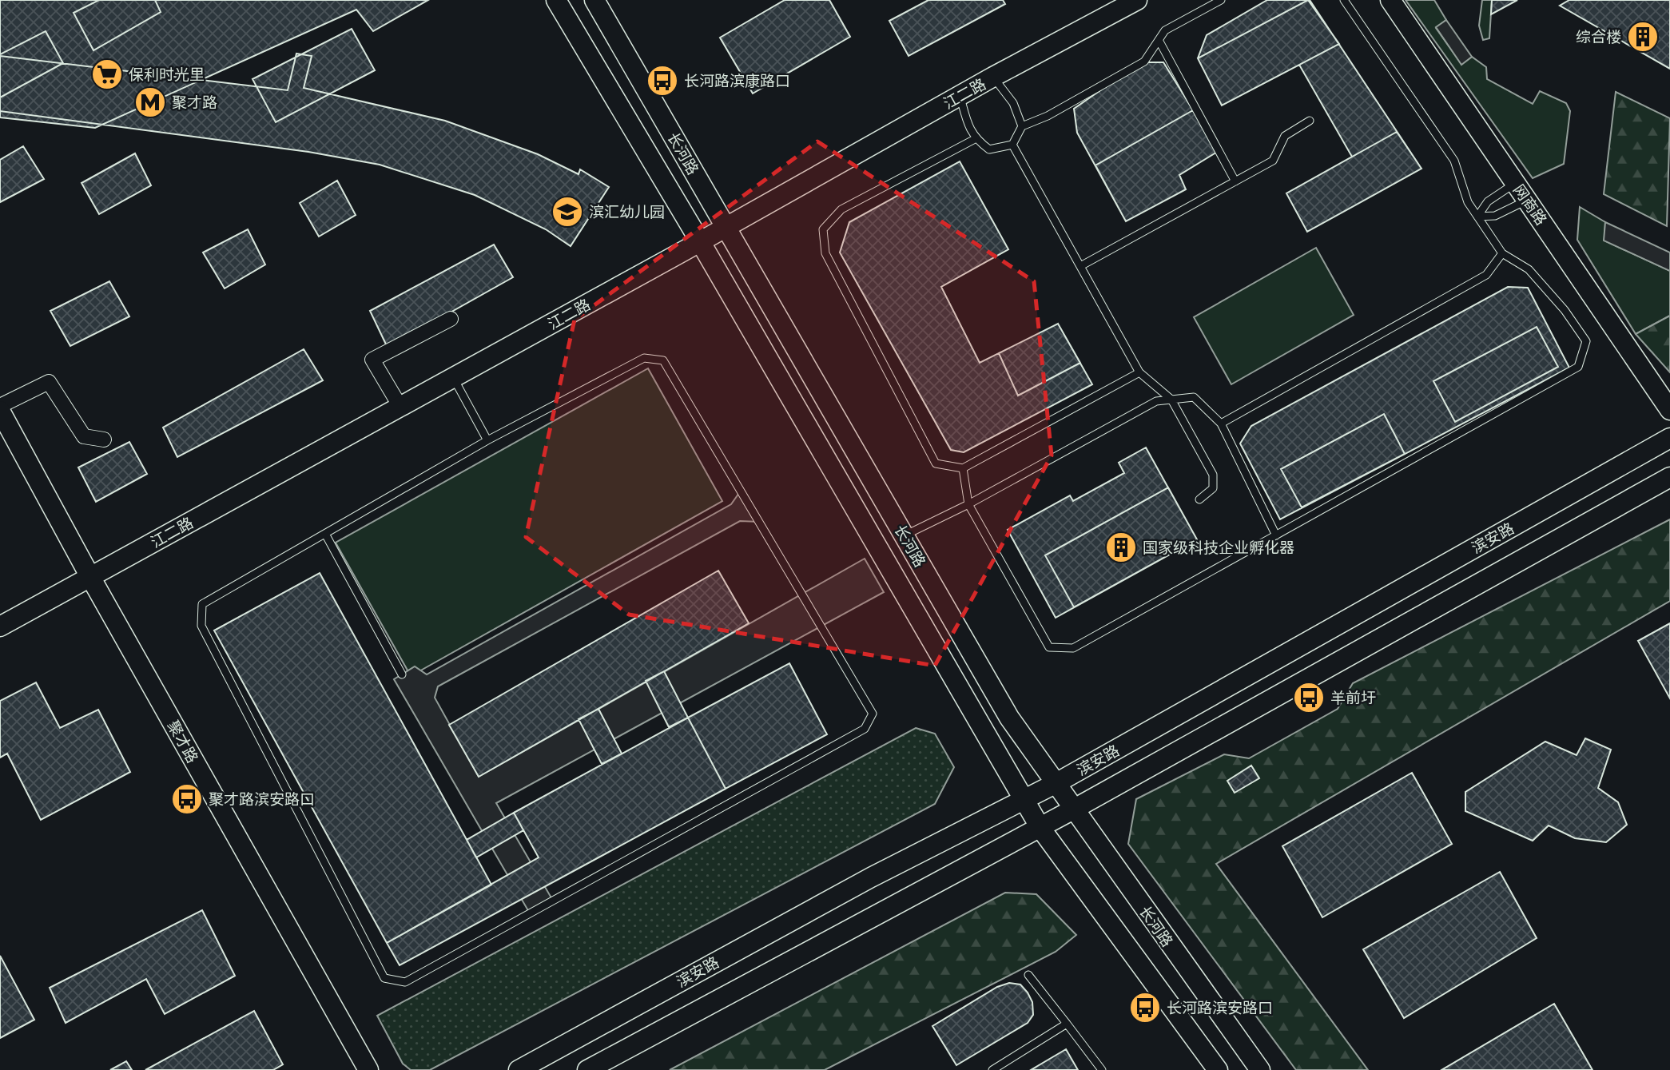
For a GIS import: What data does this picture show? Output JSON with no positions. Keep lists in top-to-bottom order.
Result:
{
  "streets": {
    "main road": [
      "江二路",
      "长河路",
      "网商路",
      "滨安路",
      "聚才路"
    ]
  },
  "crossings": [
    ["江二路", "长河路"],
    ["江二路", "聚才路"],
    ["长河路", "滨安路"]
  ],
  "places": {
    "building": ["综合楼", "国家级科技企业孵化器"],
    "supermarket": ["保利时光里"],
    "bus stop": [
      "长河路滨康路口",
      "羊前圩",
      "聚才路滨安路口",
      "长河路滨安路口"
    ],
    "metro station": ["聚才路"],
    "school or university": ["滨汇幼儿园"]
  }
}
